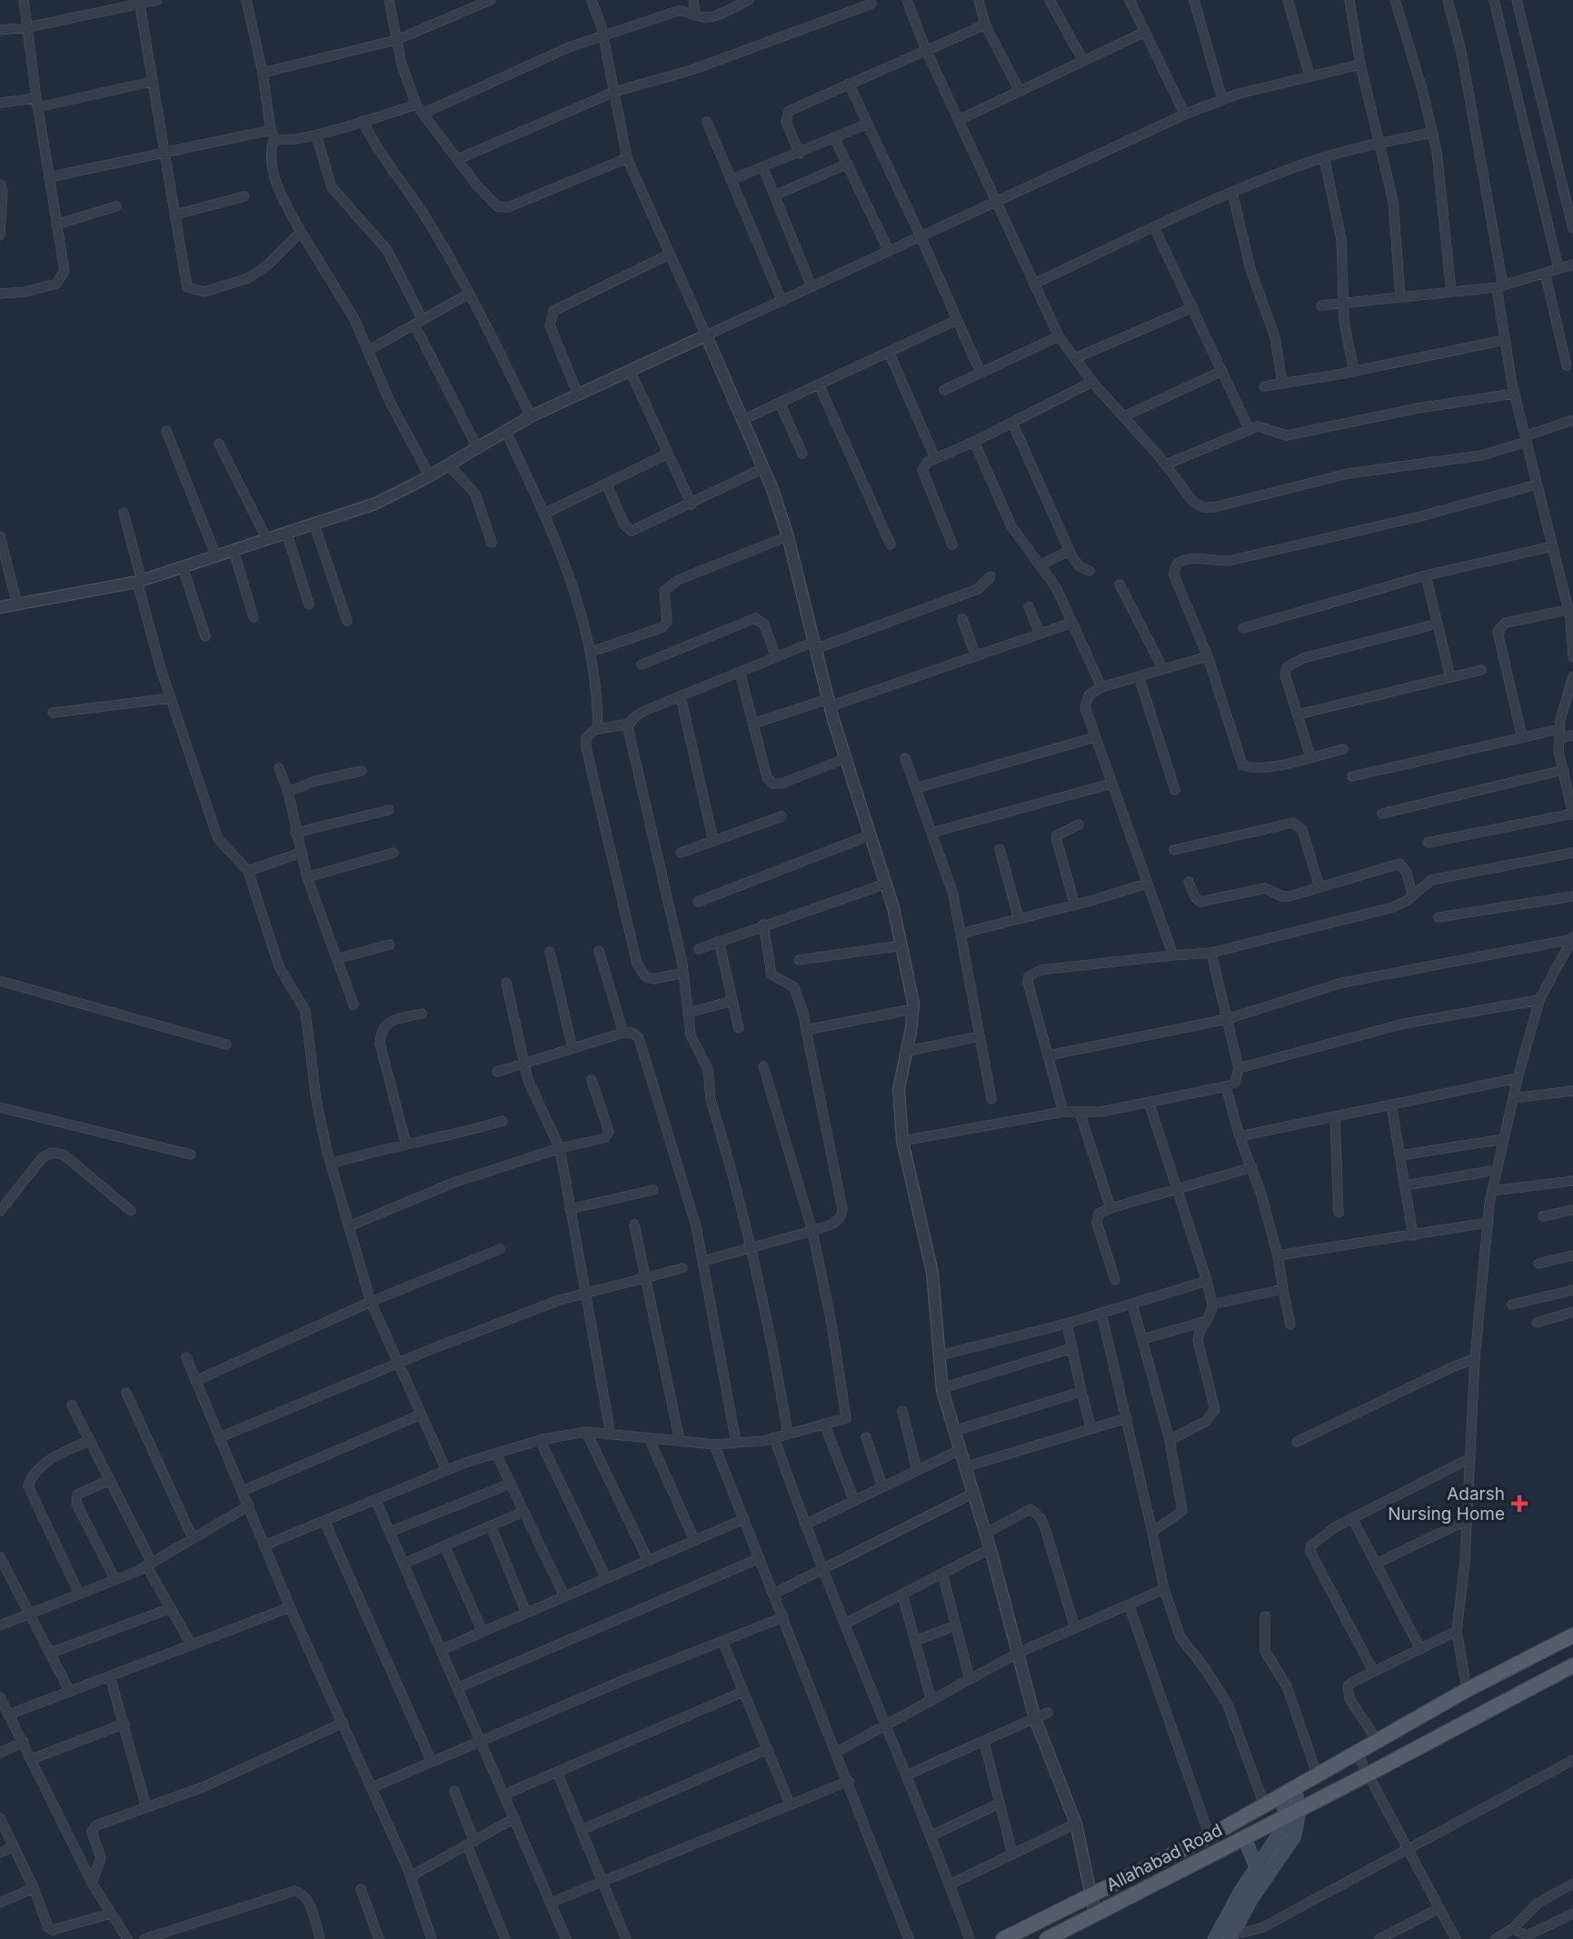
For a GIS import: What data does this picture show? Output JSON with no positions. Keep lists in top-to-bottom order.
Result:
{
  "streets": {
    "main road": ["Allahabad Road"]
  },
  "places": {
    "health": ["Adarsh Nursing Home"]
  }
}
